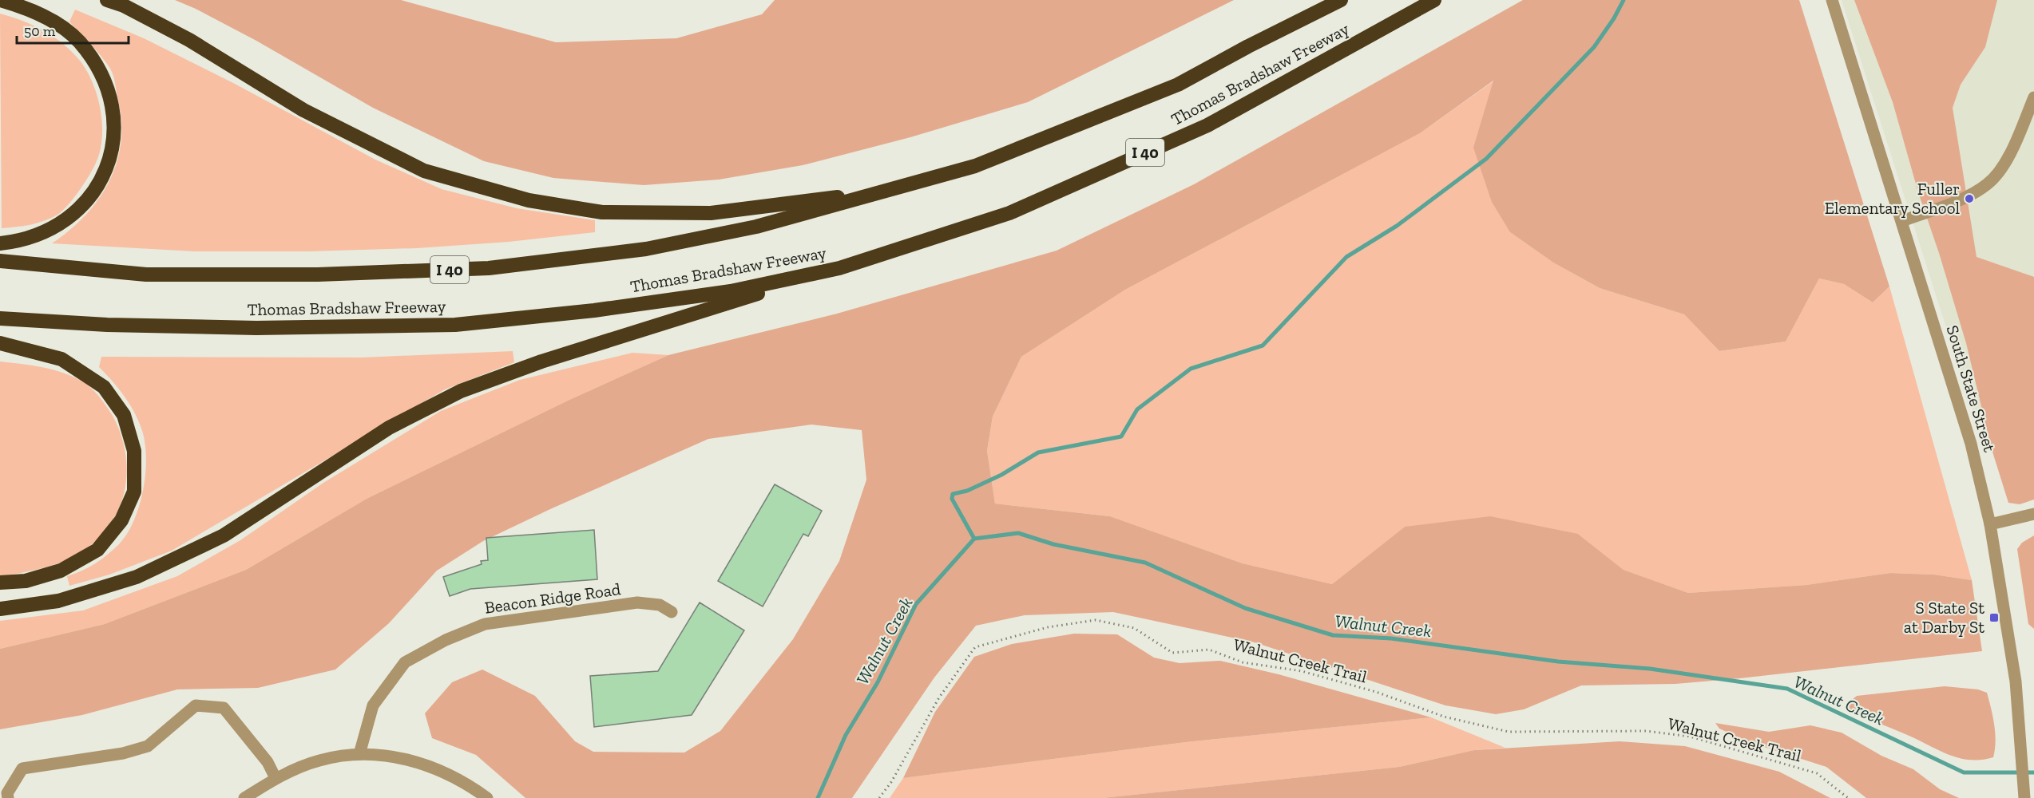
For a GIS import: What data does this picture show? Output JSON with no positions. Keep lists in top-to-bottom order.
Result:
{
  "streets": {
    "highway": ["Thomas Bradshaw Freeway", "I 40"],
    "street": ["South State Street", "Beacon Ridge Road"],
    "path": ["Walnut Creek Trail"]
  },
  "water": ["Walnut Creek"],
  "places": {
    "other": ["Fuller Elementary School"],
    "transit": ["S State St at Darby St"]
  },
  "scale_bar": "50 m"
}
